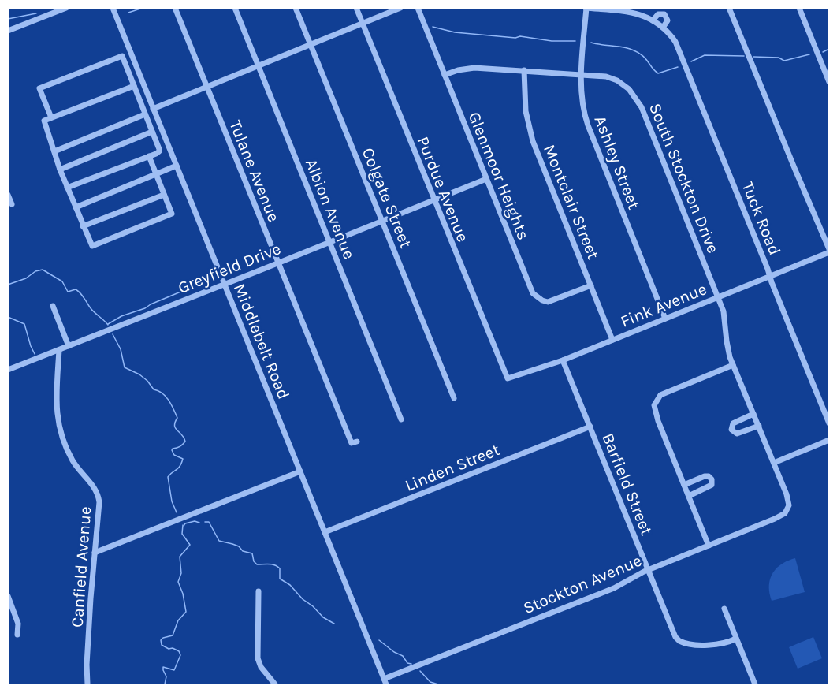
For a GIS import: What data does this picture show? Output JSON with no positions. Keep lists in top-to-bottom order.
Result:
{
  "streets": {
    "street": [
      "Ashley Street",
      "Tulane Avenue",
      "Glenmoor Heights",
      "South Stockton Drive",
      "Purdue Avenue",
      "Colgate Street",
      "Montclair Street",
      "Albion Avenue",
      "Tuck Road",
      "Greyfield Drive",
      "Fink Avenue",
      "Middlebelt Road",
      "Linden Street",
      "Barfield Street",
      "Canfield Avenue",
      "Stockton Avenue"
    ]
  },
  "crossings": [
    ["Ashley Street", "South Stockton Drive"],
    ["Ashley Street", "Tuck Road"],
    ["Ashley Street", "Fink Avenue"],
    ["Tulane Avenue", "Greyfield Drive"],
    ["Glenmoor Heights", "South Stockton Drive"],
    ["Glenmoor Heights", "Montclair Street"],
    ["Glenmoor Heights", "Greyfield Drive"],
    ["South Stockton Drive", "Montclair Street"],
    ["South Stockton Drive", "Fink Avenue"],
    ["South Stockton Drive", "Stockton Avenue"],
    ["Purdue Avenue", "Greyfield Drive"],
    ["Purdue Avenue", "Fink Avenue"],
    ["Colgate Street", "Greyfield Drive"],
    ["Montclair Street", "Fink Avenue"],
    ["Albion Avenue", "Greyfield Drive"],
    ["Tuck Road", "Fink Avenue"],
    ["Greyfield Drive", "Middlebelt Road"],
    ["Greyfield Drive", "Canfield Avenue"],
    ["Fink Avenue", "Barfield Street"],
    ["Middlebelt Road", "Linden Street"],
    ["Middlebelt Road", "Stockton Avenue"],
    ["Linden Street", "Barfield Street"],
    ["Barfield Street", "Stockton Avenue"]
  ]
}
